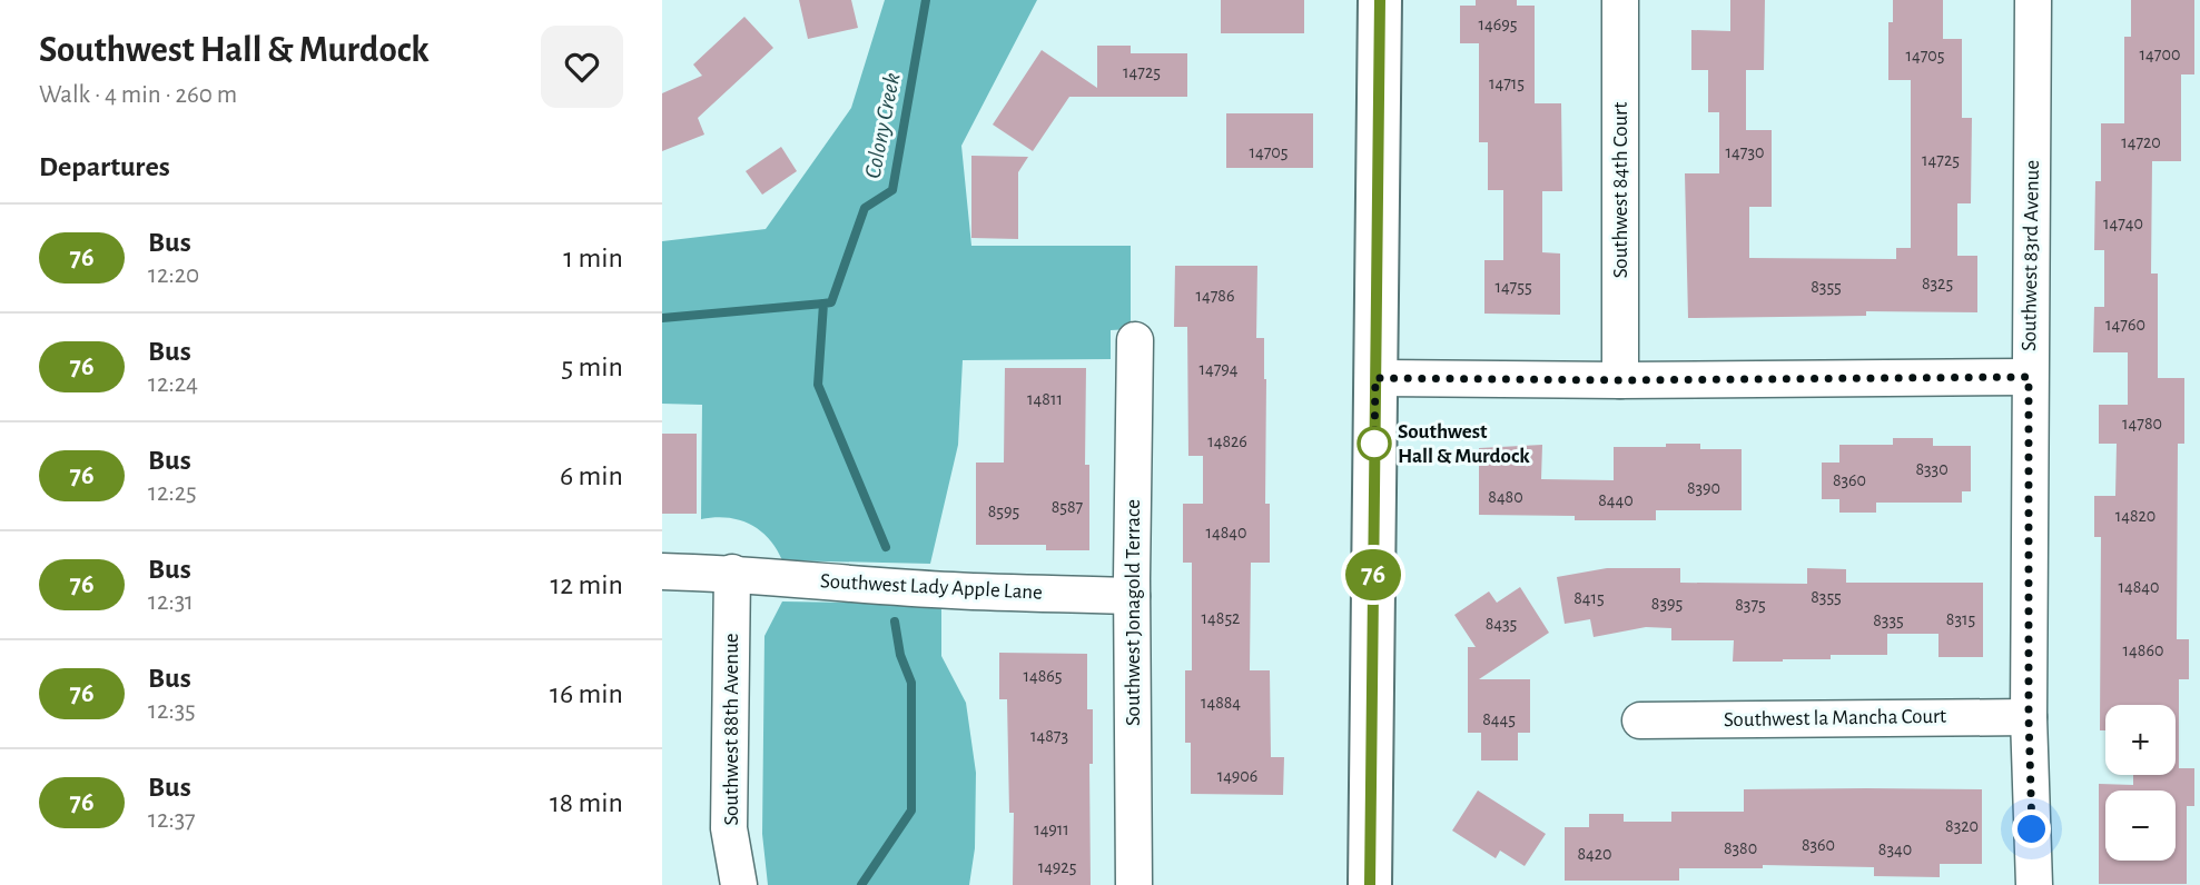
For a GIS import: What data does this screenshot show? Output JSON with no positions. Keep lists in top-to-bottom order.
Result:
{
  "streets": {
    "street": [
      "Southwest 84th Court",
      "Southwest 83rd Avenue",
      "Southwest Lady Apple Lane",
      "Southwest Jonagold Terrace",
      "Southwest la Mancha Court",
      "Southwest 88th Avenue"
    ]
  },
  "crossings": [
    ["Southwest 83rd Avenue", "Southwest la Mancha Court"],
    ["Southwest Lady Apple Lane", "Southwest Jonagold Terrace"],
    ["Southwest Lady Apple Lane", "Southwest 88th Avenue"]
  ],
  "water": ["Colony Creek"],
  "places": ["Southwest Hall & Murdock"],
  "lines": ["bus line 76"],
  "house_numbers": [
    "14695",
    "14700",
    "14705",
    "14725",
    "14715",
    "14720",
    "14705",
    "14730",
    "14725",
    "14740",
    "8325",
    "14755",
    "8355",
    "14786",
    "14760",
    "14794",
    "14811",
    "14780",
    "14826",
    "8330",
    "8360",
    "8390",
    "8480",
    "8440",
    "8587",
    "8595",
    "14820",
    "14840",
    "14840",
    "8355",
    "8415",
    "8395",
    "8375",
    "14852",
    "8315",
    "8335",
    "8435",
    "14860",
    "14865",
    "14884",
    "8445",
    "14873",
    "14906",
    "8320",
    "14911",
    "8360",
    "8380",
    "8340",
    "8420",
    "14925"
  ],
  "page": {
    "heading": [
      ["Southwest Hall & Murdock", "Walk · 4 min · 260 m"],
      "Departures"
    ],
    "on_map": "76",
    "list": [
      {
        "mark": "76",
        "name": "Bus",
        "note": "12:20",
        "value": "1 min"
      },
      {
        "mark": "76",
        "name": "Bus",
        "note": "12:24",
        "value": "5 min"
      },
      {
        "mark": "76",
        "name": "Bus",
        "note": "12:25",
        "value": "6 min"
      },
      {
        "mark": "76",
        "name": "Bus",
        "note": "12:31",
        "value": "12 min"
      },
      {
        "mark": "76",
        "name": "Bus",
        "note": "12:35",
        "value": "16 min"
      },
      {
        "mark": "76",
        "name": "Bus",
        "note": "12:37",
        "value": "18 min"
      }
    ],
    "map_buttons": ["+", "−"]
  }
}
